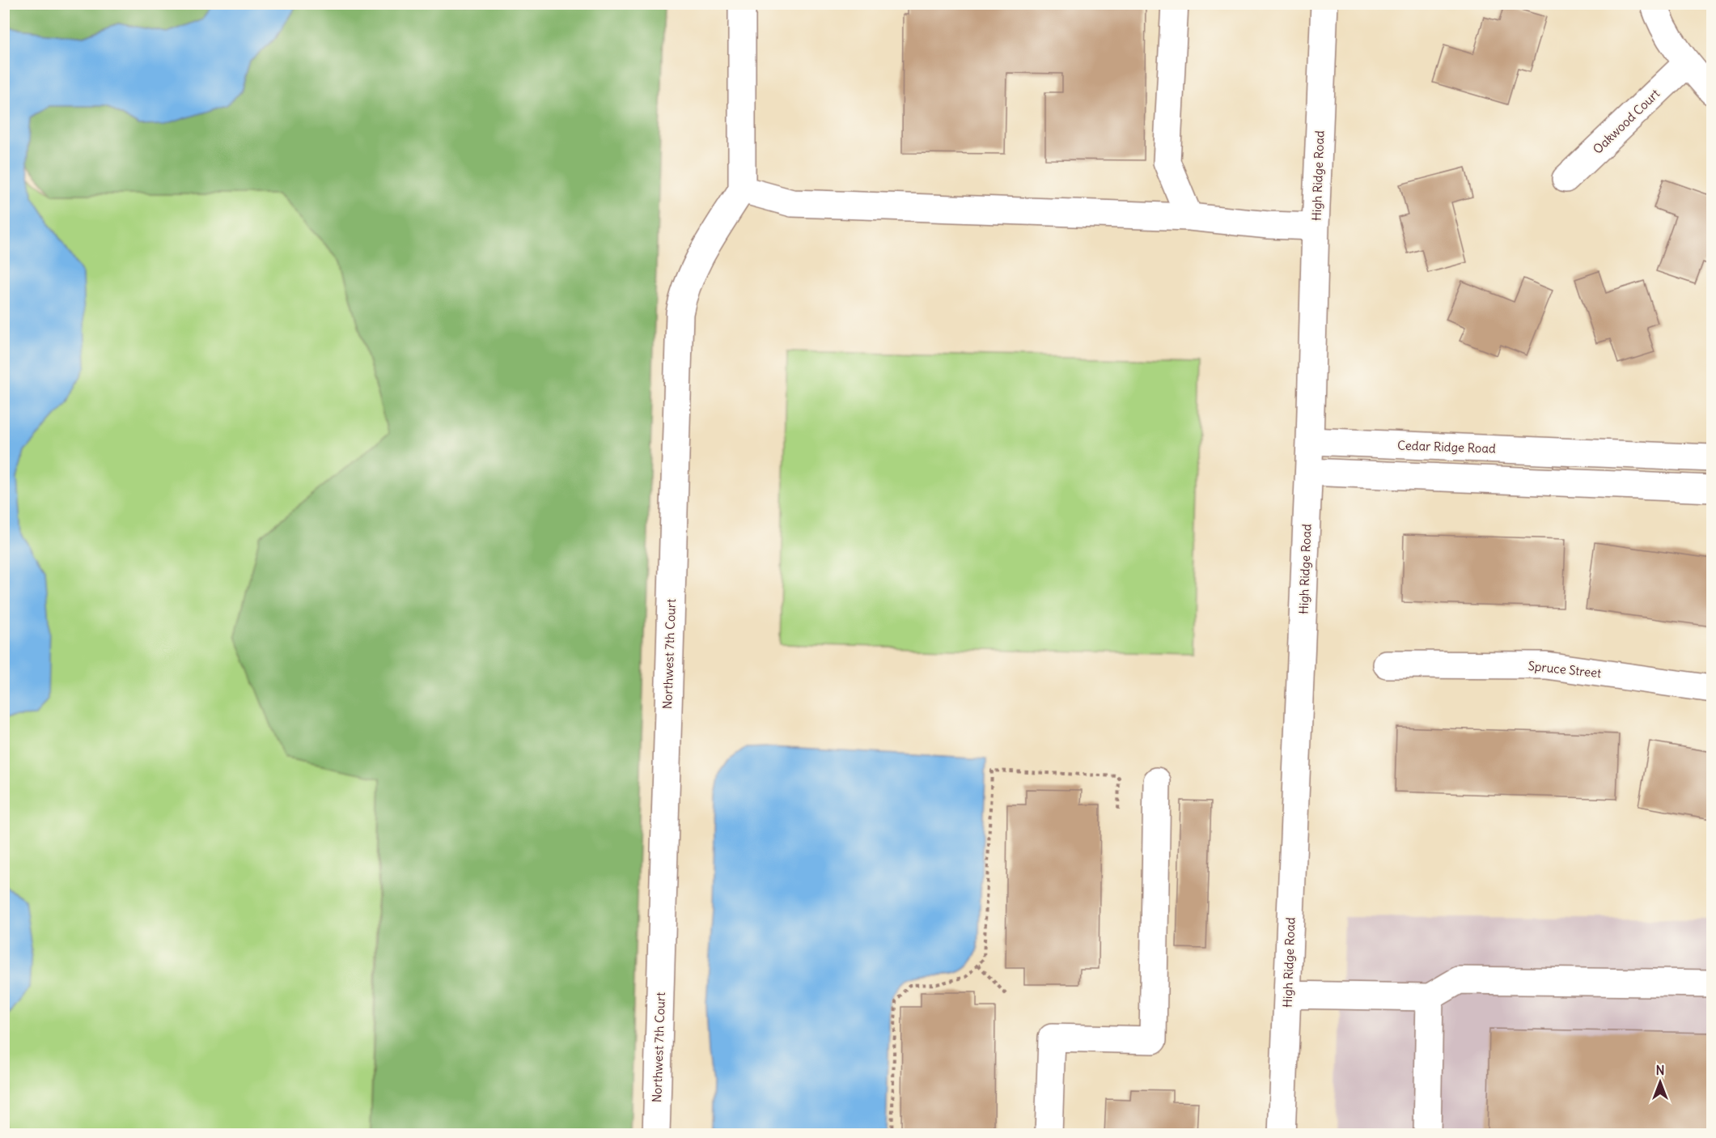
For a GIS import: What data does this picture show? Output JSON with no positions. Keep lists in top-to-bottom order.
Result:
{
  "streets": {
    "street": [
      "Oakwood Court",
      "High Ridge Road",
      "Cedar Ridge Road",
      "Northwest 7th Court",
      "Spruce Street"
    ]
  },
  "crossings": [
    ["High Ridge Road", "Cedar Ridge Road"]
  ],
  "north": "top"
}
